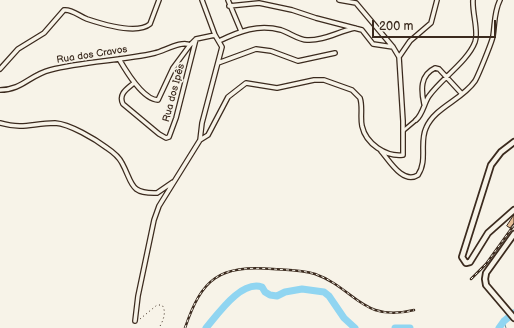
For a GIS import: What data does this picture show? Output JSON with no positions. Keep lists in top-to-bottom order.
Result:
{
  "streets": {
    "street": ["Rua dos Cravos", "Rua dos Ipês"]
  },
  "scale_bar": "200 m"
}
